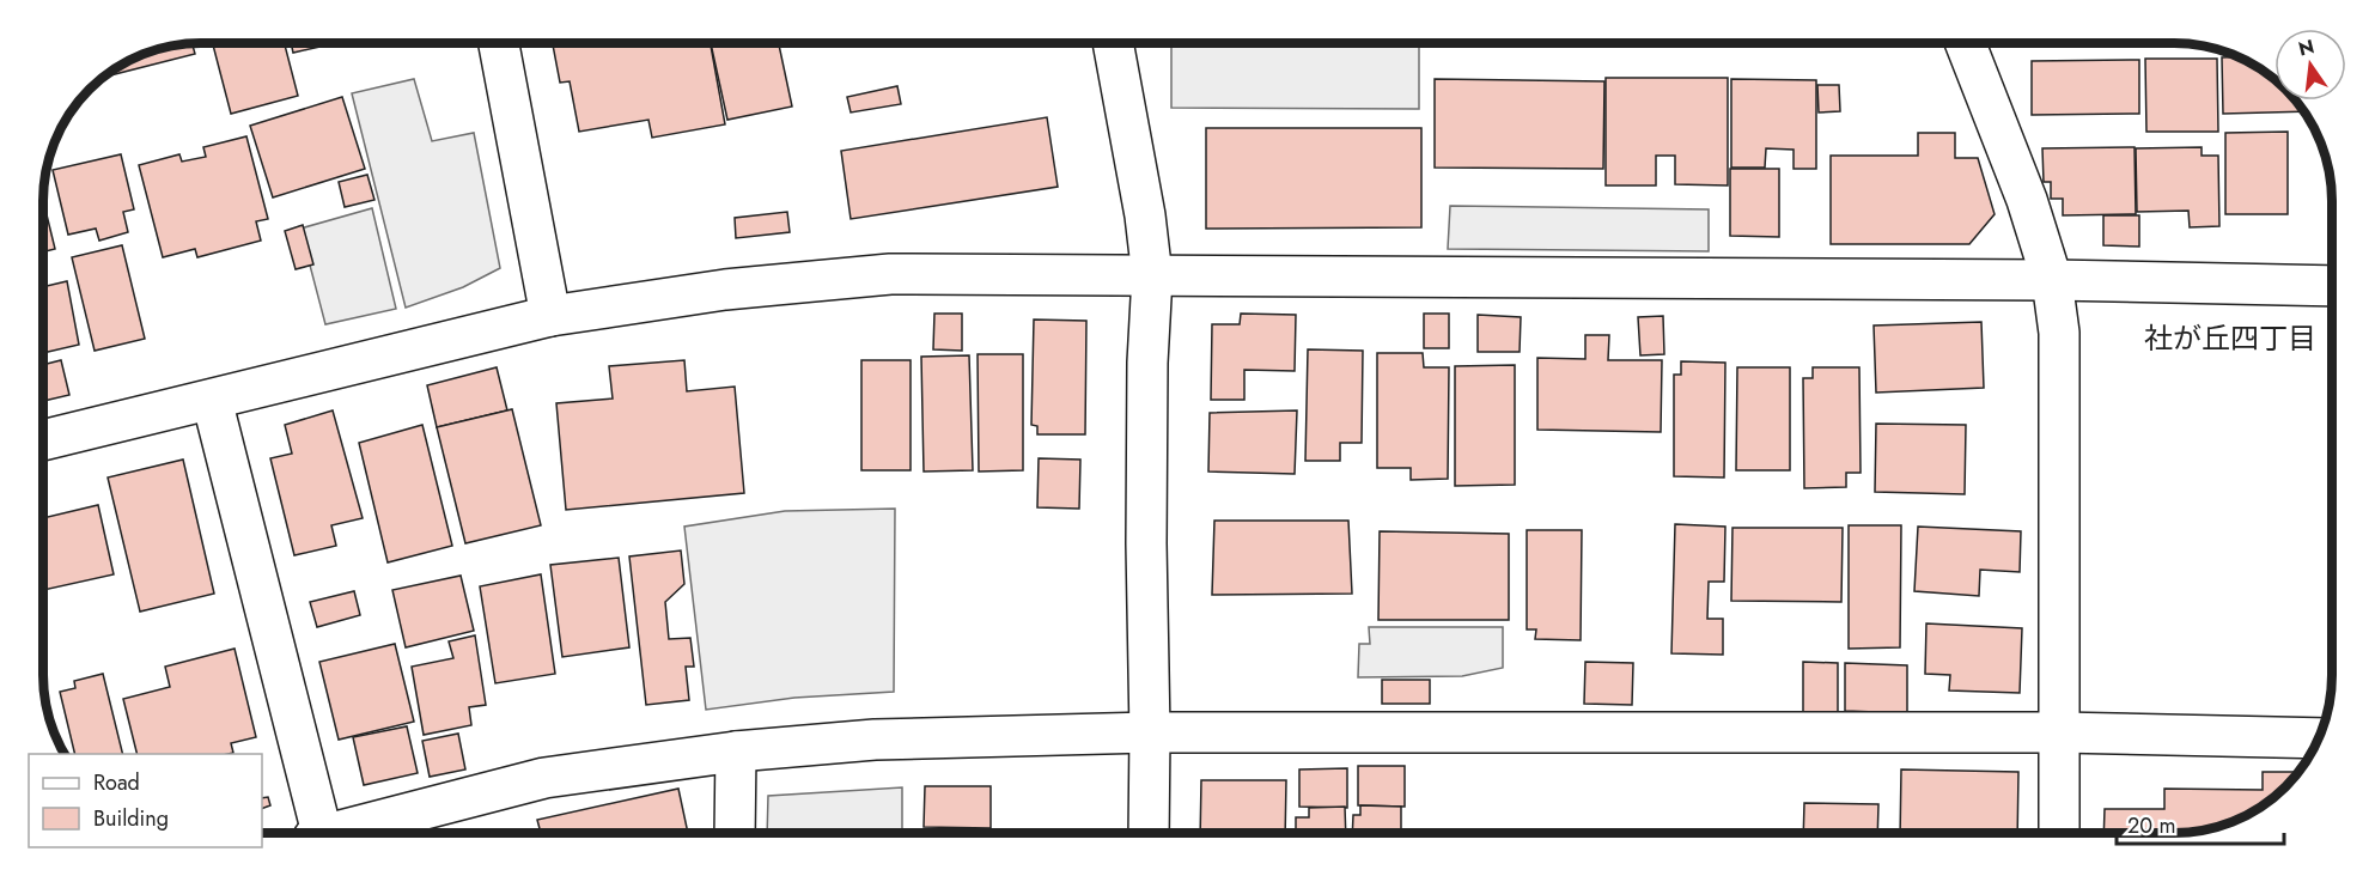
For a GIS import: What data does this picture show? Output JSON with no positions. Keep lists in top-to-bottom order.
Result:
{
  "districts": ["社が丘四丁目"],
  "legend": ["Road", "Building"],
  "scale_bar": "20 m",
  "north": "top"
}
